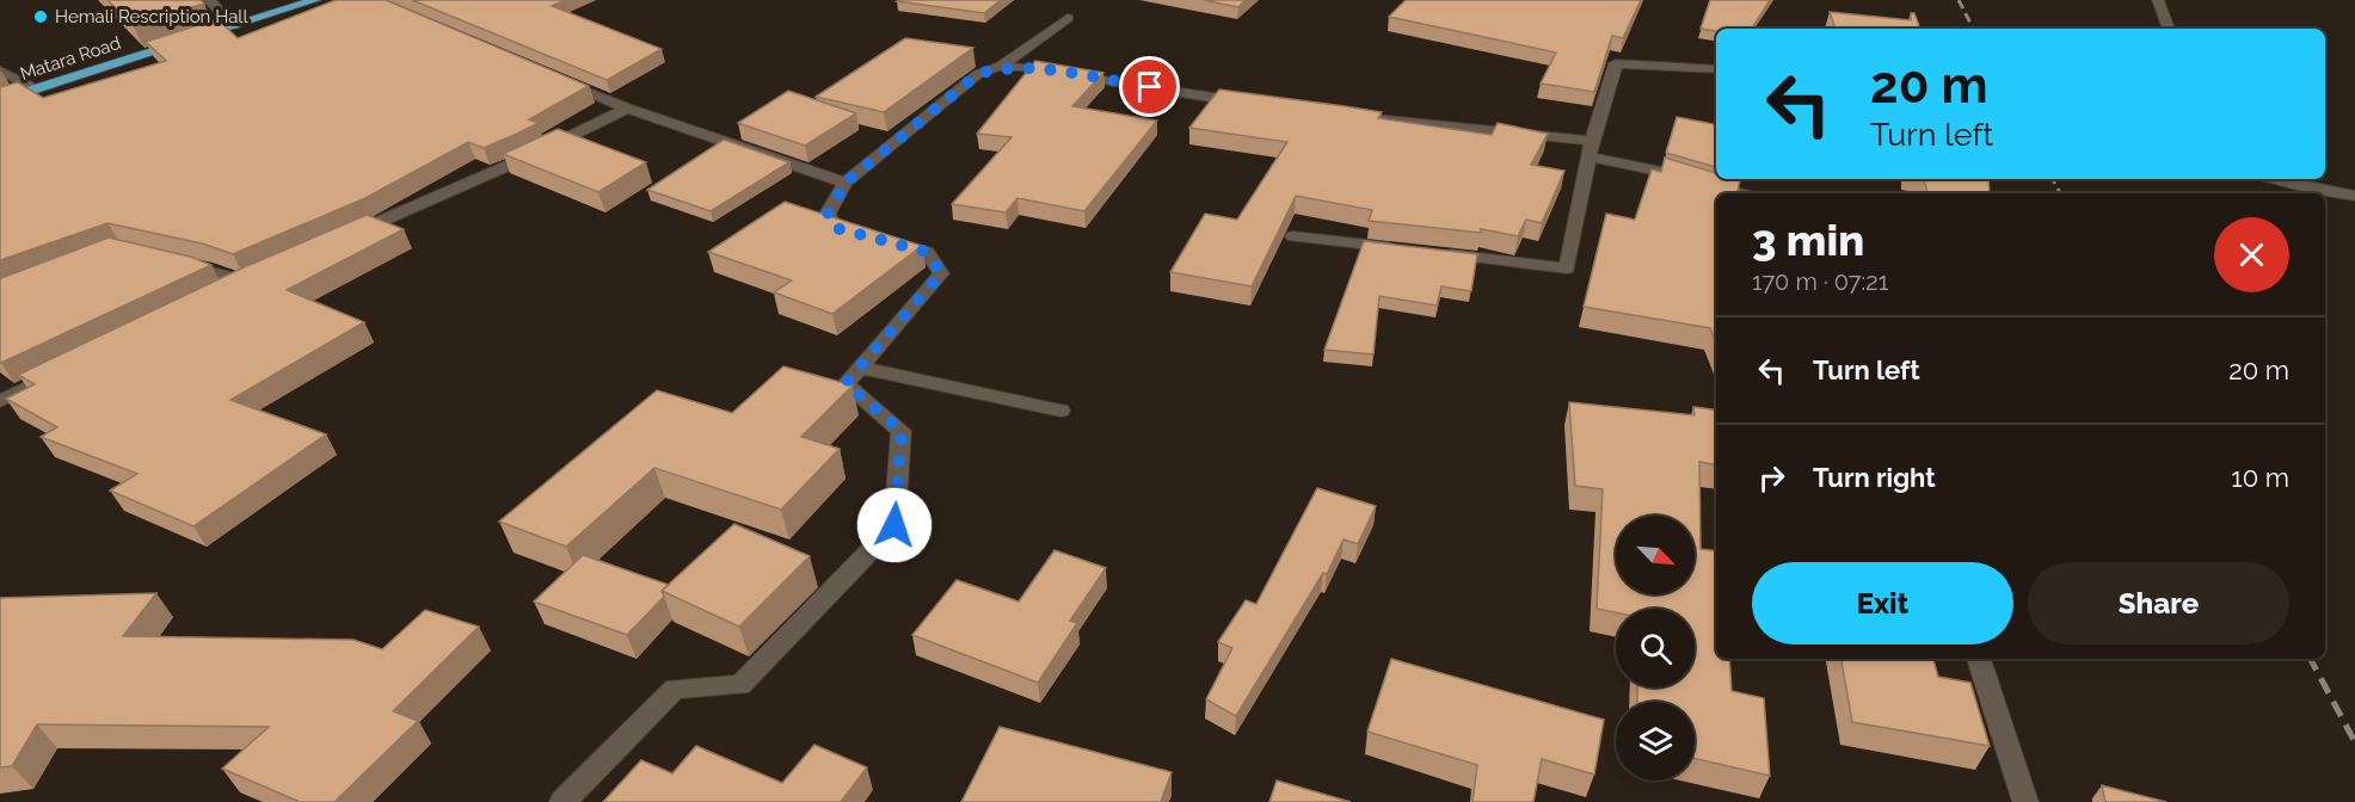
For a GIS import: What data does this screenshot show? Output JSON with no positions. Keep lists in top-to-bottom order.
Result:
{
  "streets": {
    "highway": ["Matara Road"]
  },
  "places": ["Hemali Rescription Hall"],
  "north": "bottom right",
  "page": {
    "turn": ["20 m", "Turn left"],
    "heading": ["3 min", "170 m · 07:21"],
    "list": [
      {
        "name": "Turn left",
        "value": "20 m"
      },
      {
        "name": "Turn right",
        "value": "10 m"
      }
    ],
    "buttons": ["Exit", "Share"]
  }
}
